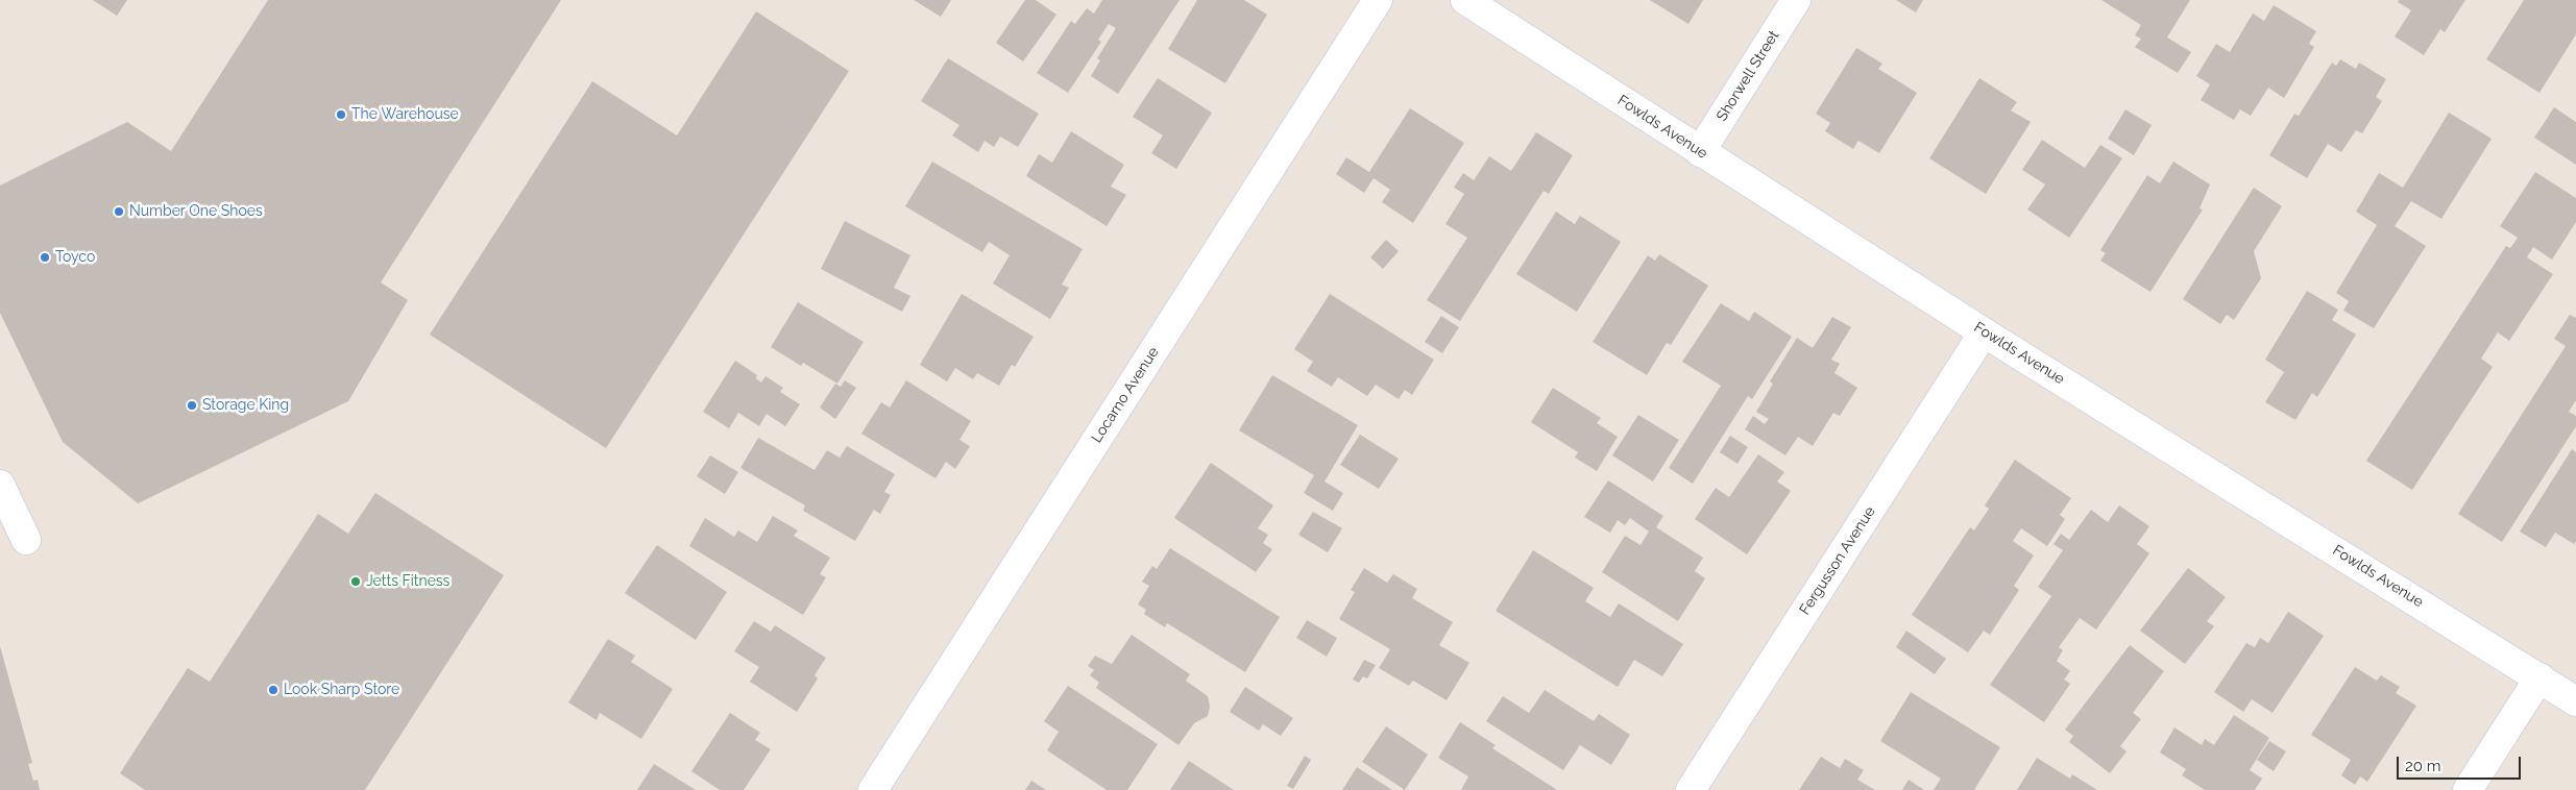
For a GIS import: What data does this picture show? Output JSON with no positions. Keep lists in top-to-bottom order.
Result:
{
  "streets": {
    "street": [
      "Shorwell Street",
      "Fowlds Avenue",
      "Locarno Avenue",
      "Fergusson Avenue"
    ]
  },
  "crossings": [
    ["Shorwell Street", "Fowlds Avenue"],
    ["Fowlds Avenue", "Fergusson Avenue"]
  ],
  "places": [
    "The Warehouse",
    "Number One Shoes",
    "Toyco",
    "Storage King",
    "Jetts Fitness",
    "Look Sharp Store"
  ],
  "scale_bar": "20 m"
}
